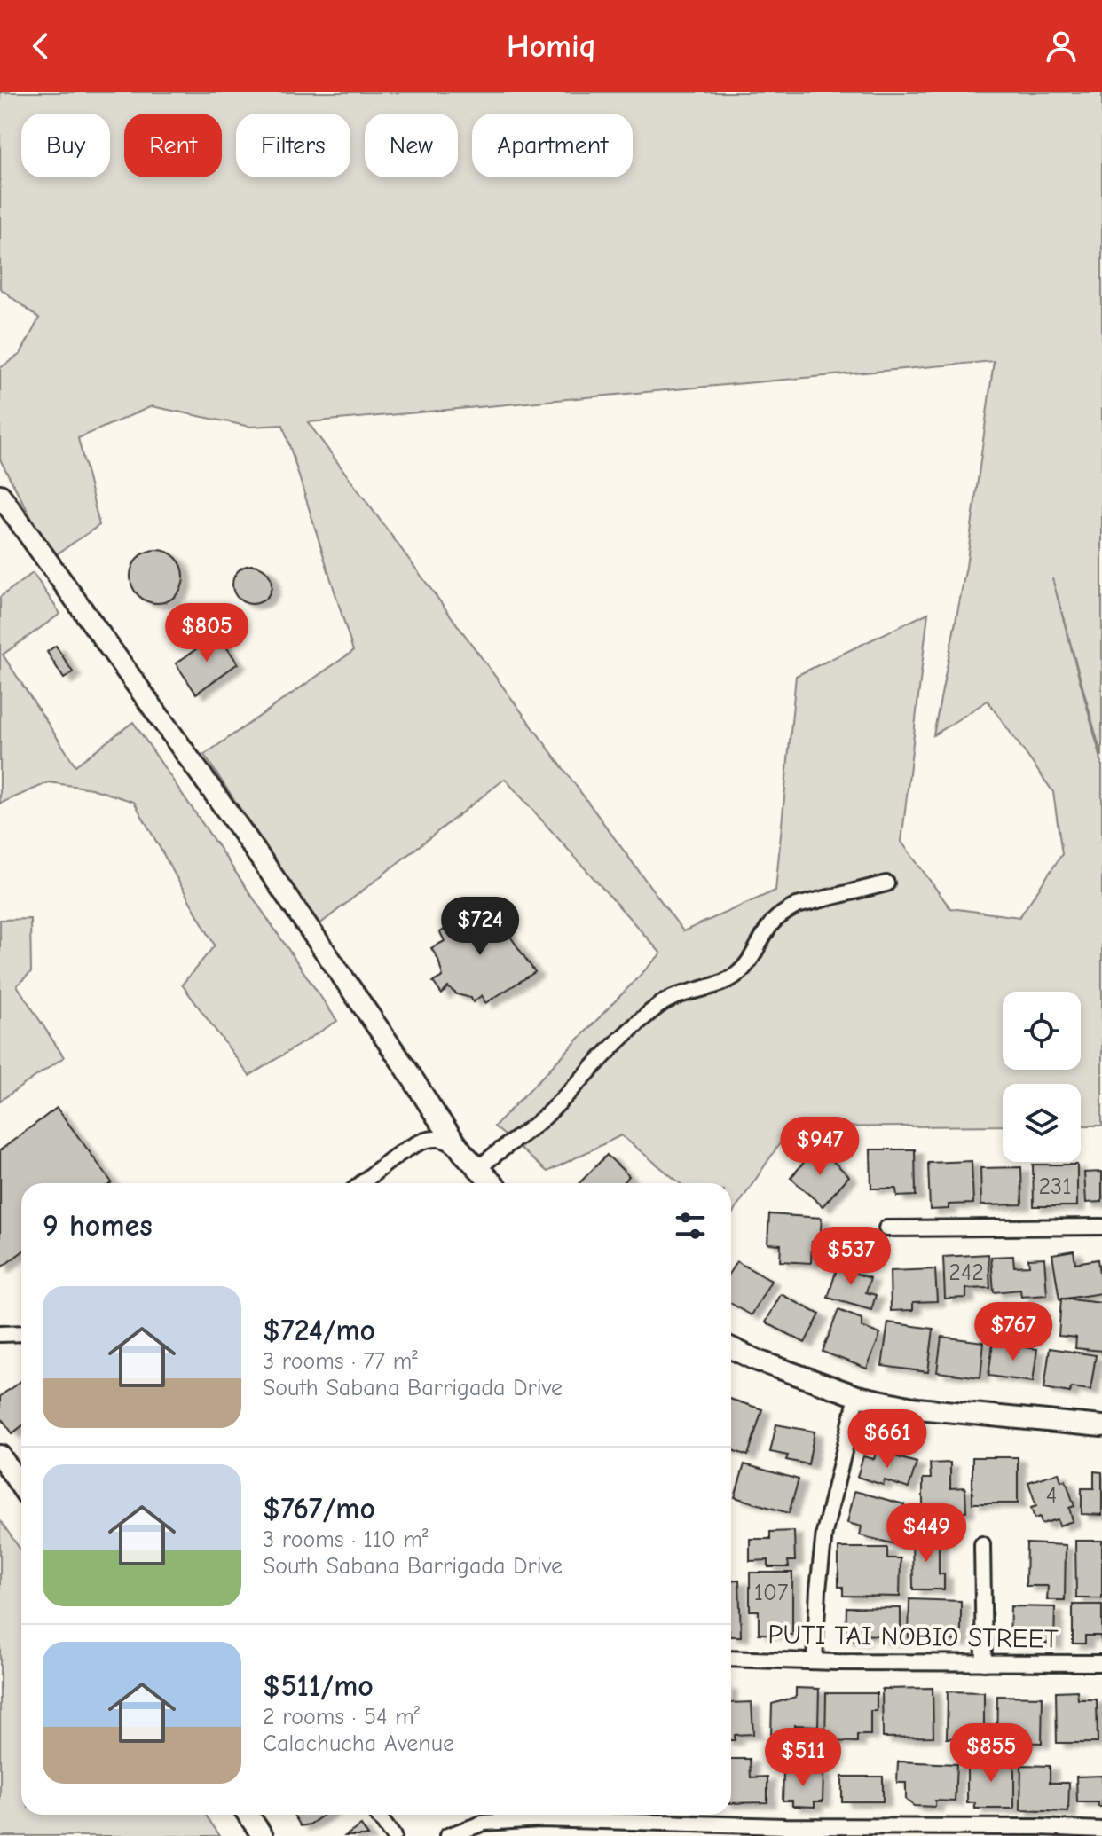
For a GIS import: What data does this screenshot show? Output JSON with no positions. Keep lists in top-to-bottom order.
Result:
{
  "streets": {
    "street": ["PUTI TAI NOBIO STREET"]
  },
  "house_numbers": [
    "231",
    "242",
    "4",
    "107"
  ],
  "page": {
    "header": "Homiq",
    "chip": [
      "Buy",
      "Rent",
      "Filters",
      "New",
      "Apartment"
    ],
    "price": [
      "$805",
      "$724",
      "$947",
      "$537",
      "$767",
      "$661",
      "$449",
      "$855",
      "$511"
    ],
    "heading": "9 homes",
    "list": [
      {
        "name": "$724/mo",
        "note": "3 rooms · 77 m² · South Sabana Barrigada Drive"
      },
      {
        "name": "$767/mo",
        "note": "3 rooms · 110 m² · South Sabana Barrigada Drive"
      },
      {
        "name": "$511/mo",
        "note": "2 rooms · 54 m² · Calachucha Avenue"
      }
    ]
  }
}
